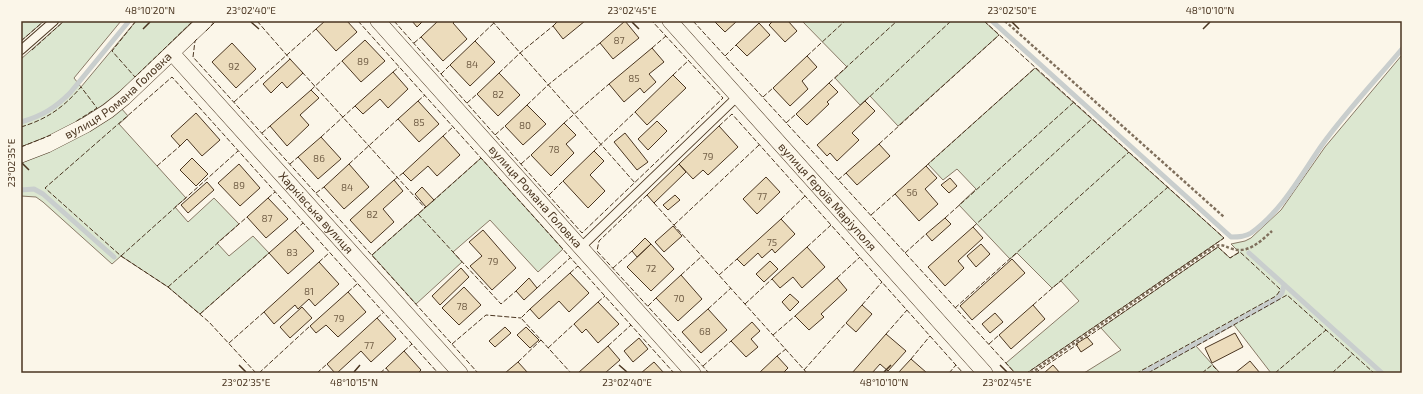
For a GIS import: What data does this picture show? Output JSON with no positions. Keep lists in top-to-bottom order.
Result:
{
  "streets": {
    "street": ["вулиця Романа Головка", "вулиця Героїв Маріуполя", "Харківська вулиця"]
  },
  "crossings": [
    ["вулиця Романа Головка", "Харківська вулиця"]
  ],
  "house_numbers": [
    "87",
    "89",
    "84",
    "92",
    "85",
    "82",
    "85",
    "80",
    "78",
    "79",
    "86",
    "89",
    "84",
    "56",
    "77",
    "82",
    "87",
    "75",
    "83",
    "79",
    "72",
    "81",
    "70",
    "78",
    "79",
    "68",
    "77"
  ],
  "coordinates": [
    "48°10'20\"N",
    "23°02'40\"E",
    "23°02'45\"E",
    "23°02'50\"E",
    "48°10'10\"N",
    "23°02'35\"E",
    "48°10'15\"N"
  ]
}
